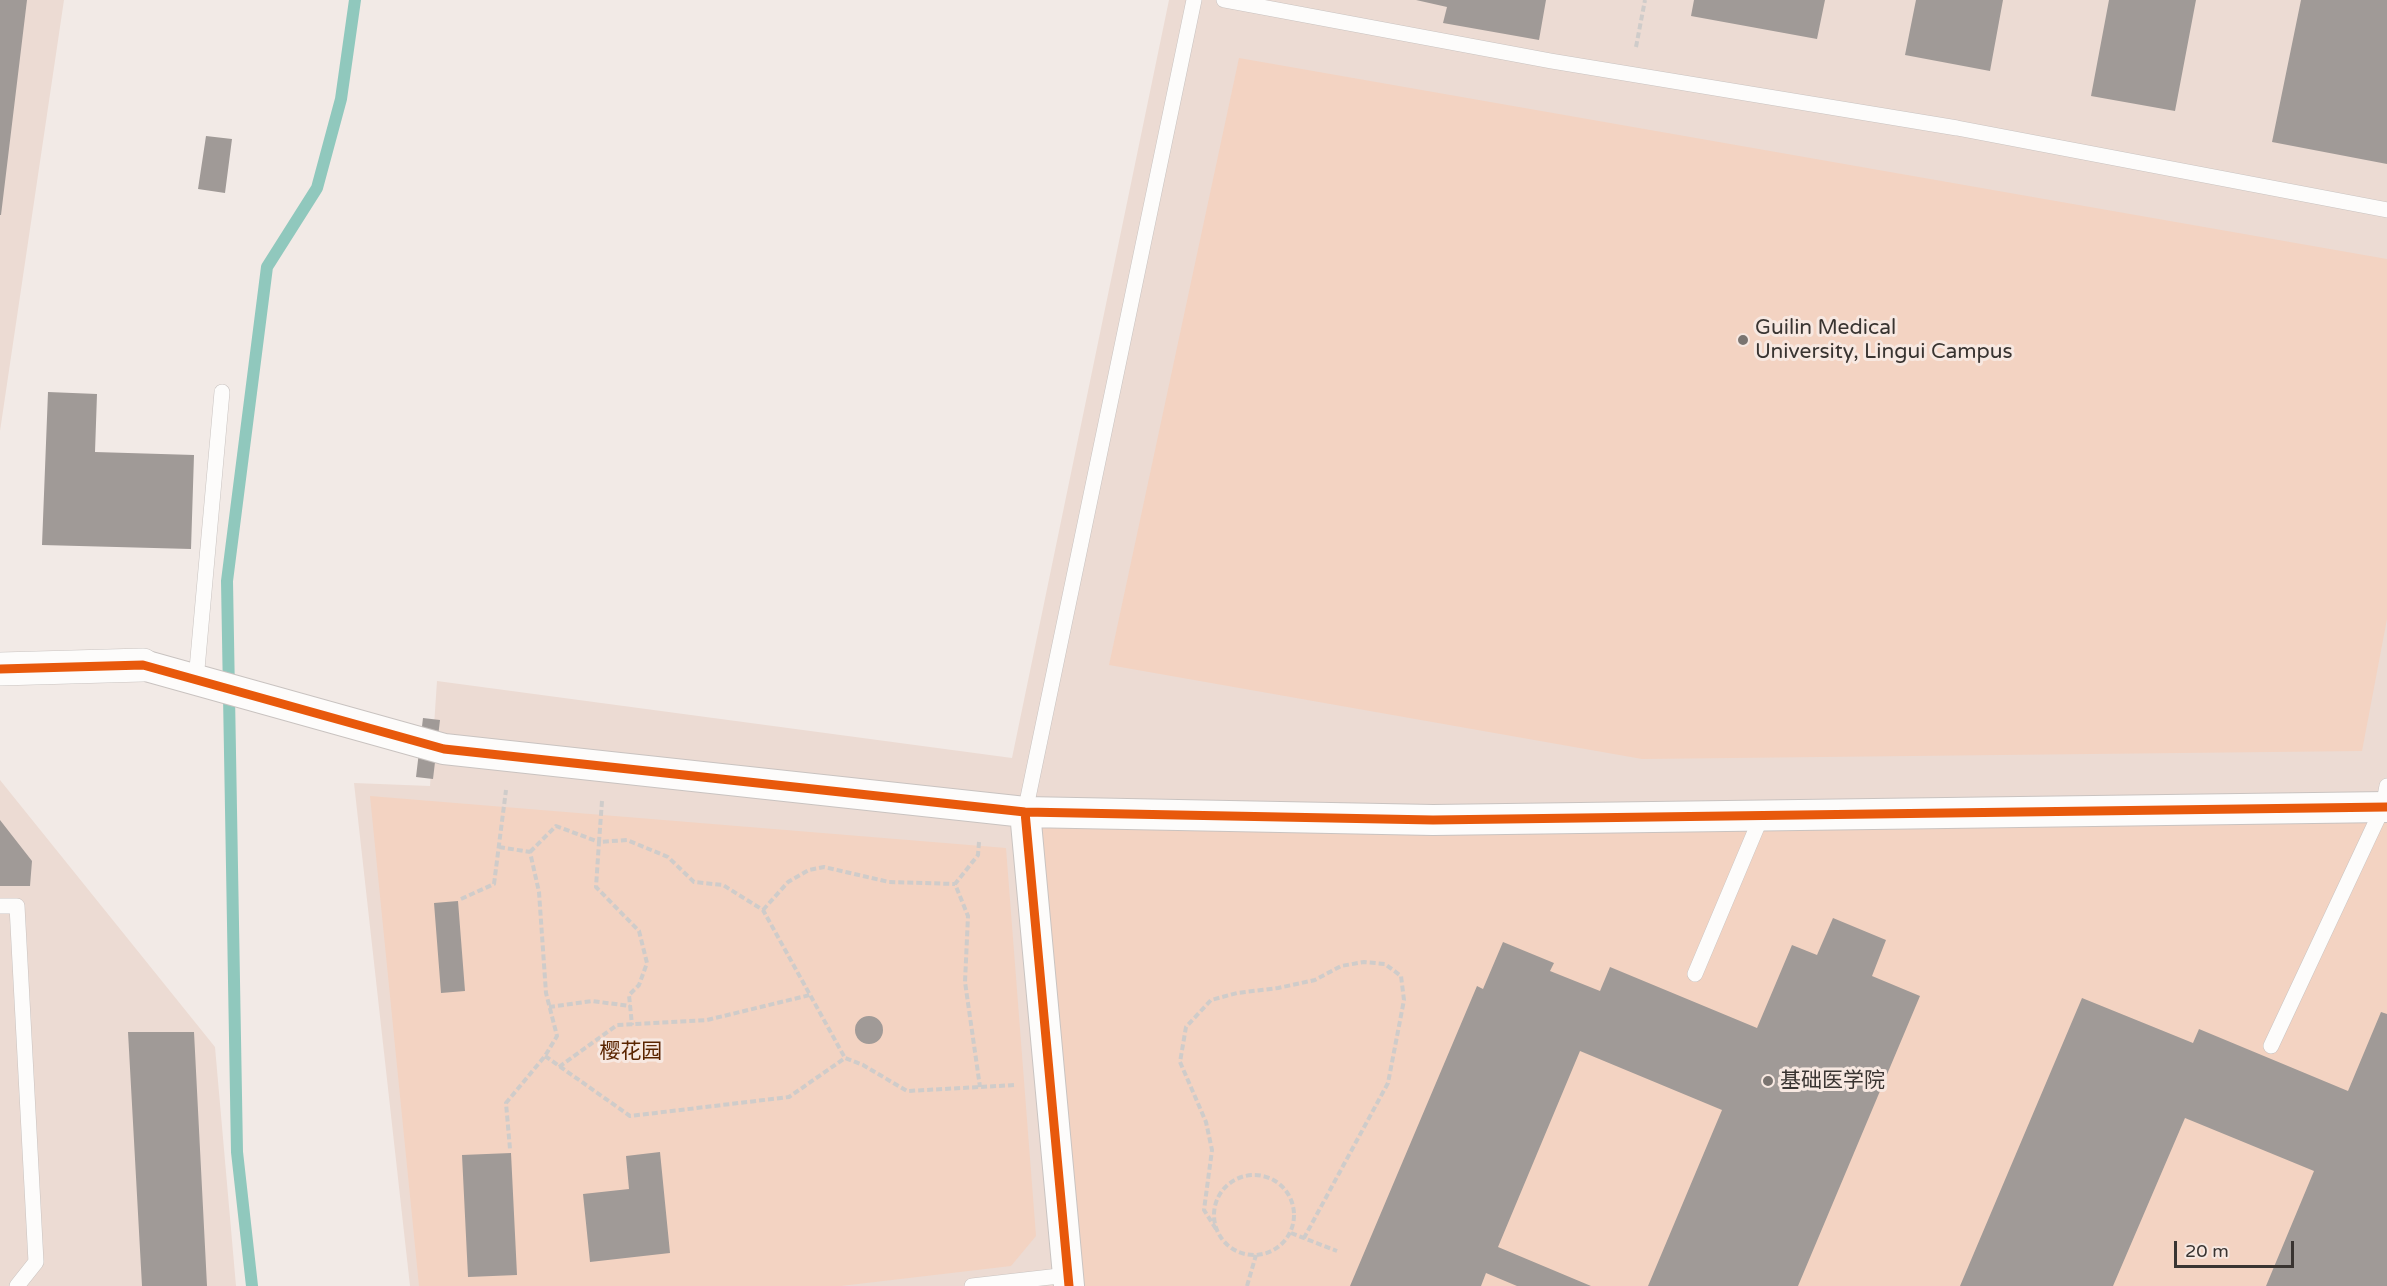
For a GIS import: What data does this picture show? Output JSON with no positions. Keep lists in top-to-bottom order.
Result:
{
  "parks": ["樱花园"],
  "places": ["Guilin Medical University, Lingui Campus", "基础医学院"],
  "scale_bar": "20 m"
}
